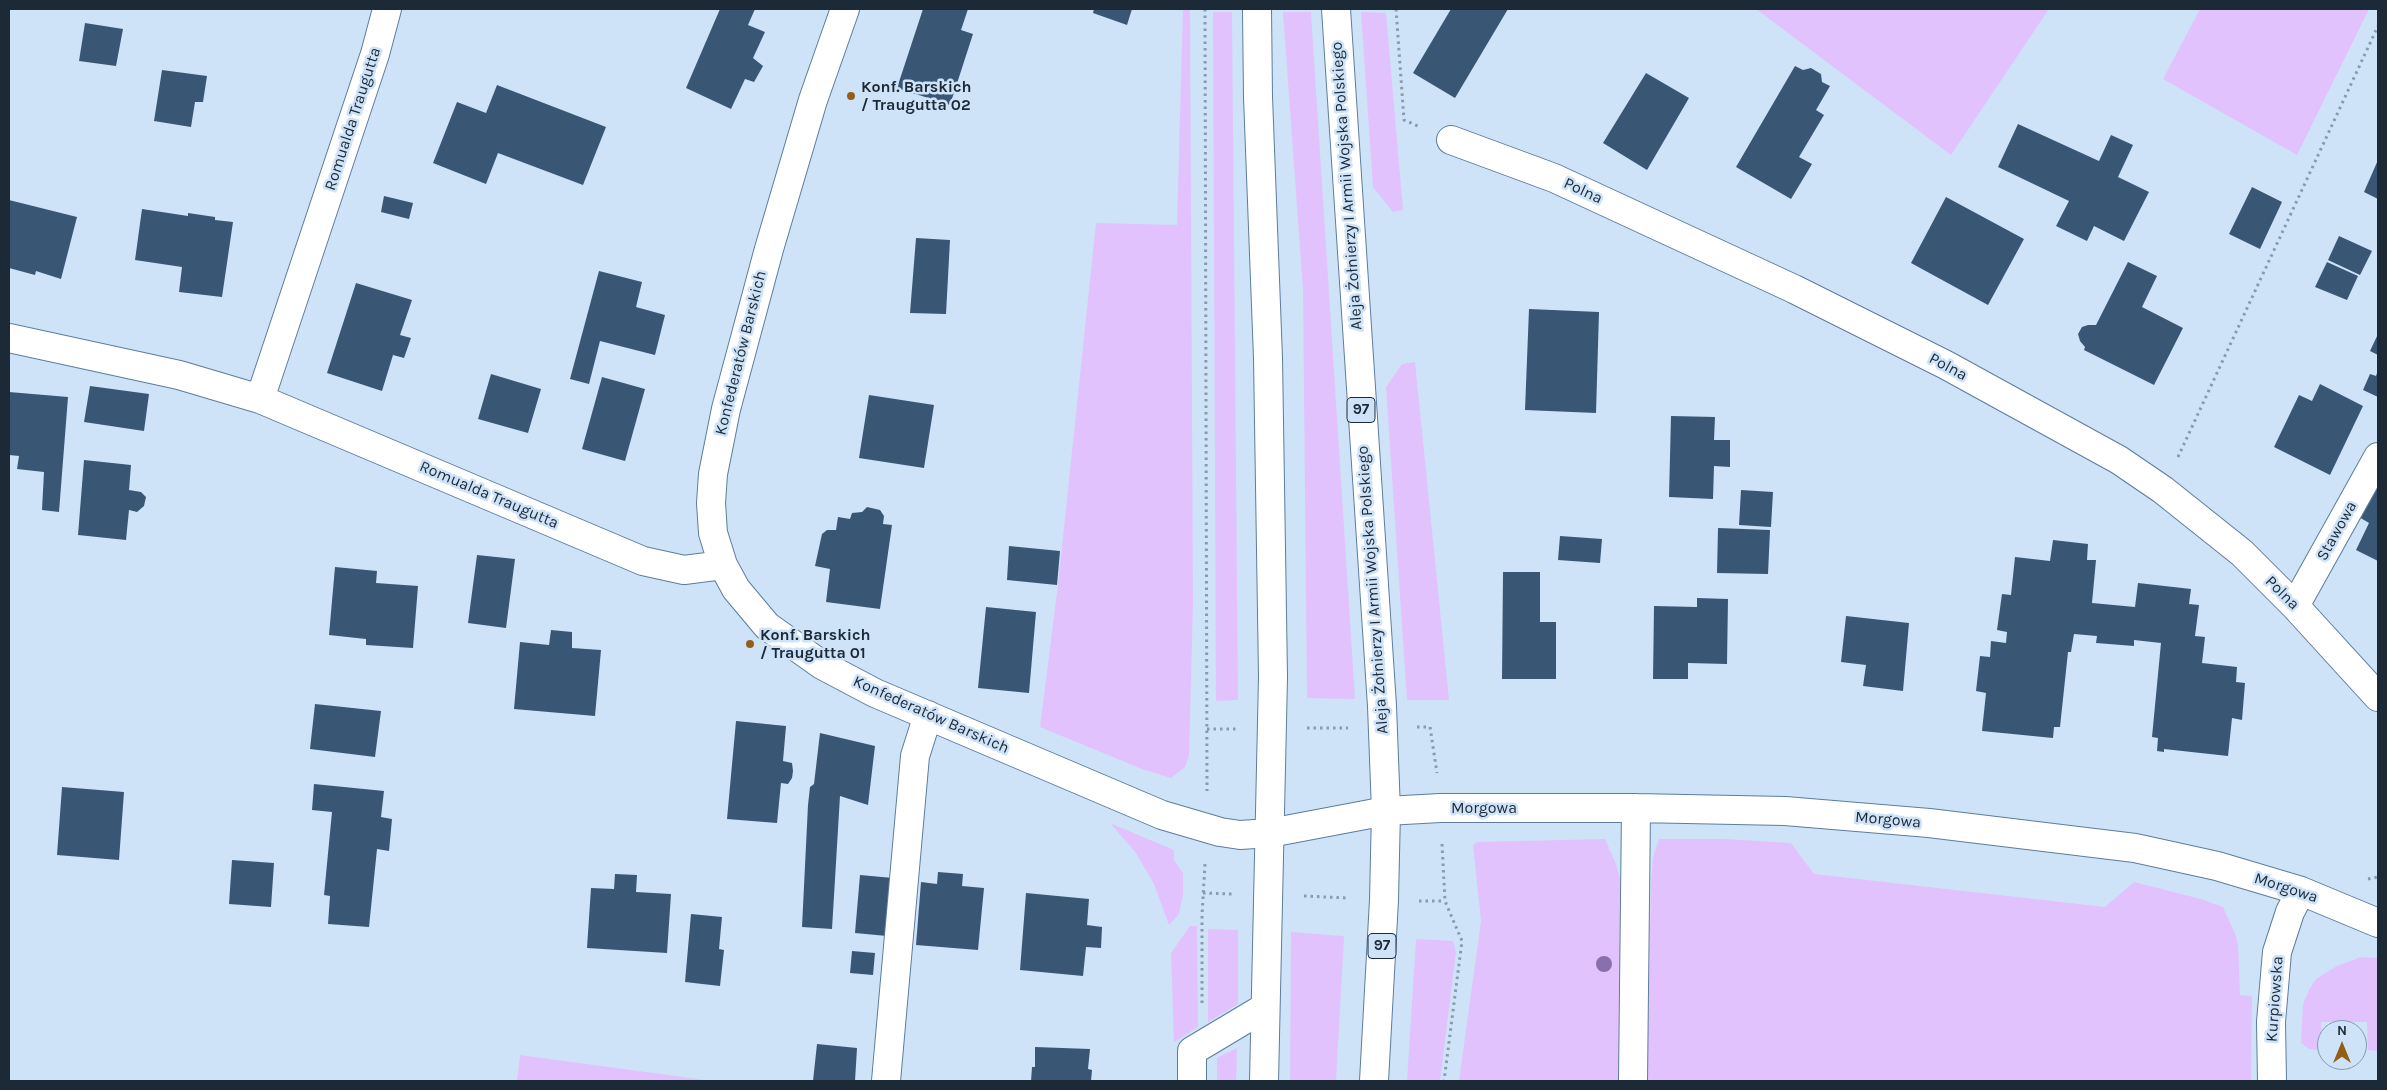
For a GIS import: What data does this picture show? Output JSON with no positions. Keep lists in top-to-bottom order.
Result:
{
  "streets": {
    "street": [
      "Romualda Traugutta",
      "Aleja Żołnierzy I Armii Wojska Polskiego",
      "Polna",
      "Konfederatów Barskich",
      "97",
      "Stawowa",
      "Morgowa",
      "Kurpiowska"
    ]
  },
  "crossings": [
    ["Romualda Traugutta", "Konfederatów Barskich"],
    ["Aleja Żołnierzy I Armii Wojska Polskiego", "Konfederatów Barskich"],
    ["Aleja Żołnierzy I Armii Wojska Polskiego", "Morgowa"],
    ["Polna", "Stawowa"],
    ["Konfederatów Barskich", "Morgowa"],
    ["Morgowa", "Kurpiowska"]
  ],
  "places": ["Konf. Barskich / Traugutta 02", "Konf. Barskich / Traugutta 01"],
  "north": "top"
}
